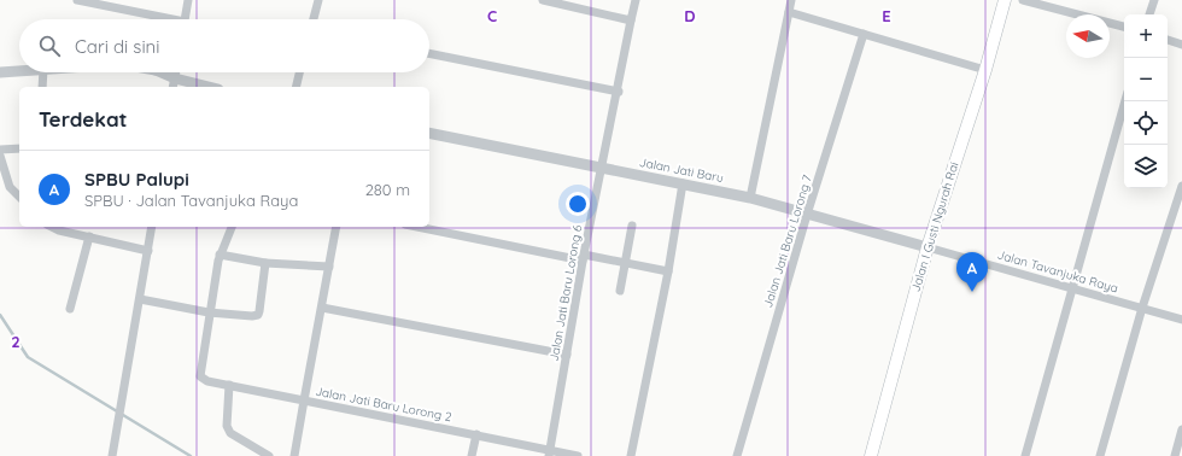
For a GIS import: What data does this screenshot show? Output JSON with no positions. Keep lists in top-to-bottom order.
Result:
{
  "streets": {
    "main road": ["Jalan I Gusti Ngurah Rai"],
    "street": [
      "Jalan Jati Baru",
      "Jalan Jati Baru Lorong 7",
      "Jalan Tavanjuka Raya",
      "Jalan Jati Baru Lorong 6",
      "Jalan Jati Baru Lorong 2"
    ]
  },
  "crossings": [
    ["Jalan Jati Baru", "Jalan I Gusti Ngurah Rai"],
    ["Jalan Jati Baru", "Jalan Jati Baru Lorong 7"],
    ["Jalan Jati Baru", "Jalan Tavanjuka Raya"],
    ["Jalan Jati Baru", "Jalan Jati Baru Lorong 6"],
    ["Jalan I Gusti Ngurah Rai", "Jalan Tavanjuka Raya"],
    ["Jalan Jati Baru Lorong 6", "Jalan Jati Baru Lorong 2"]
  ],
  "north": "left",
  "page": {
    "map_buttons": ["+", "−"],
    "search": "Cari di sini",
    "heading": "Terdekat",
    "list": [
      {
        "mark": "A",
        "name": "SPBU Palupi",
        "note": "SPBU · Jalan Tavanjuka Raya",
        "value": "280 m"
      }
    ],
    "pins": "A"
  },
  "grid": {
    "columns": ["C", "D", "E"],
    "rows": ["2"]
  }
}
